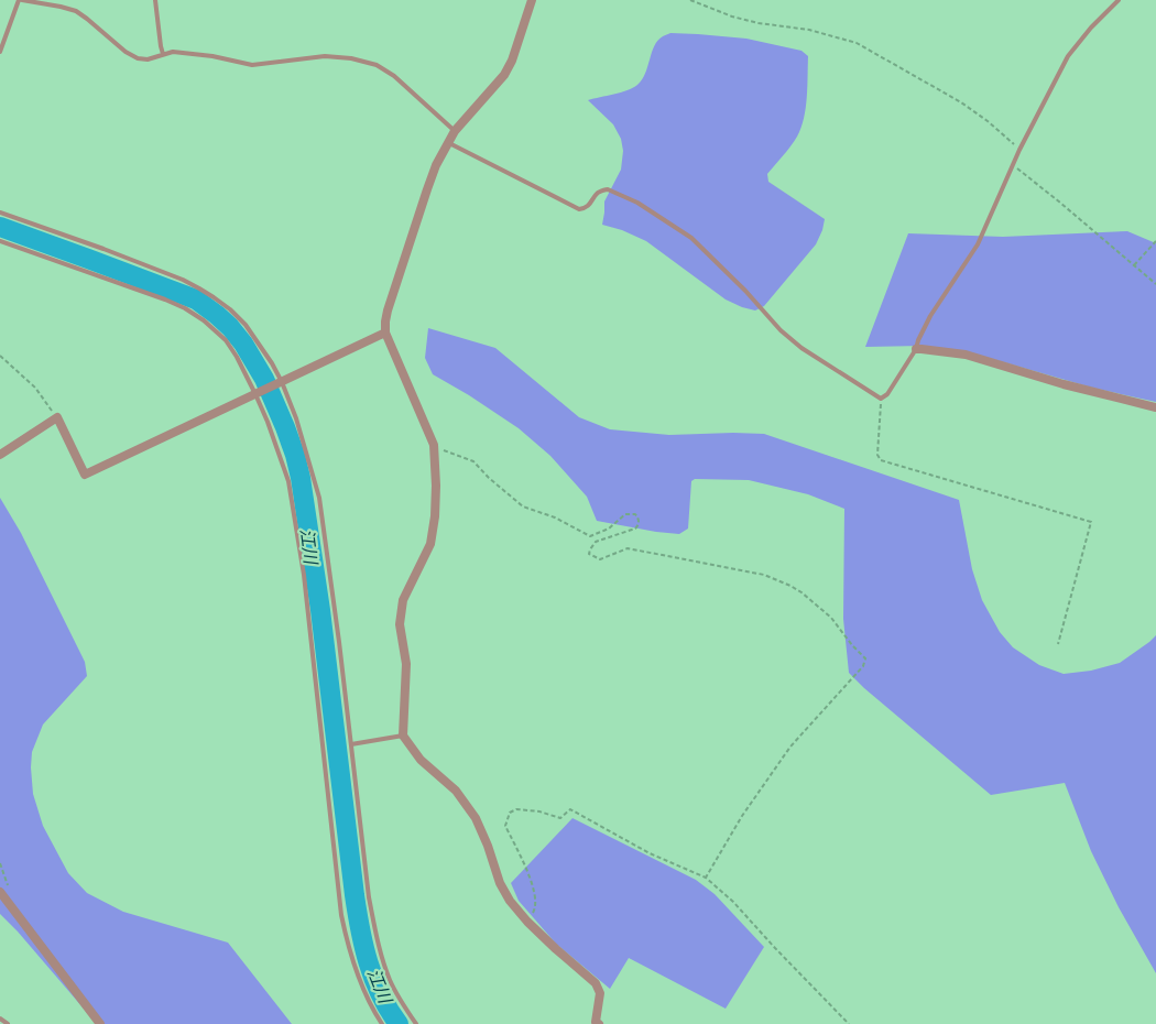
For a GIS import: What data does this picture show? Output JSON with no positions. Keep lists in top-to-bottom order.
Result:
{
  "water": ["江川"]
}
